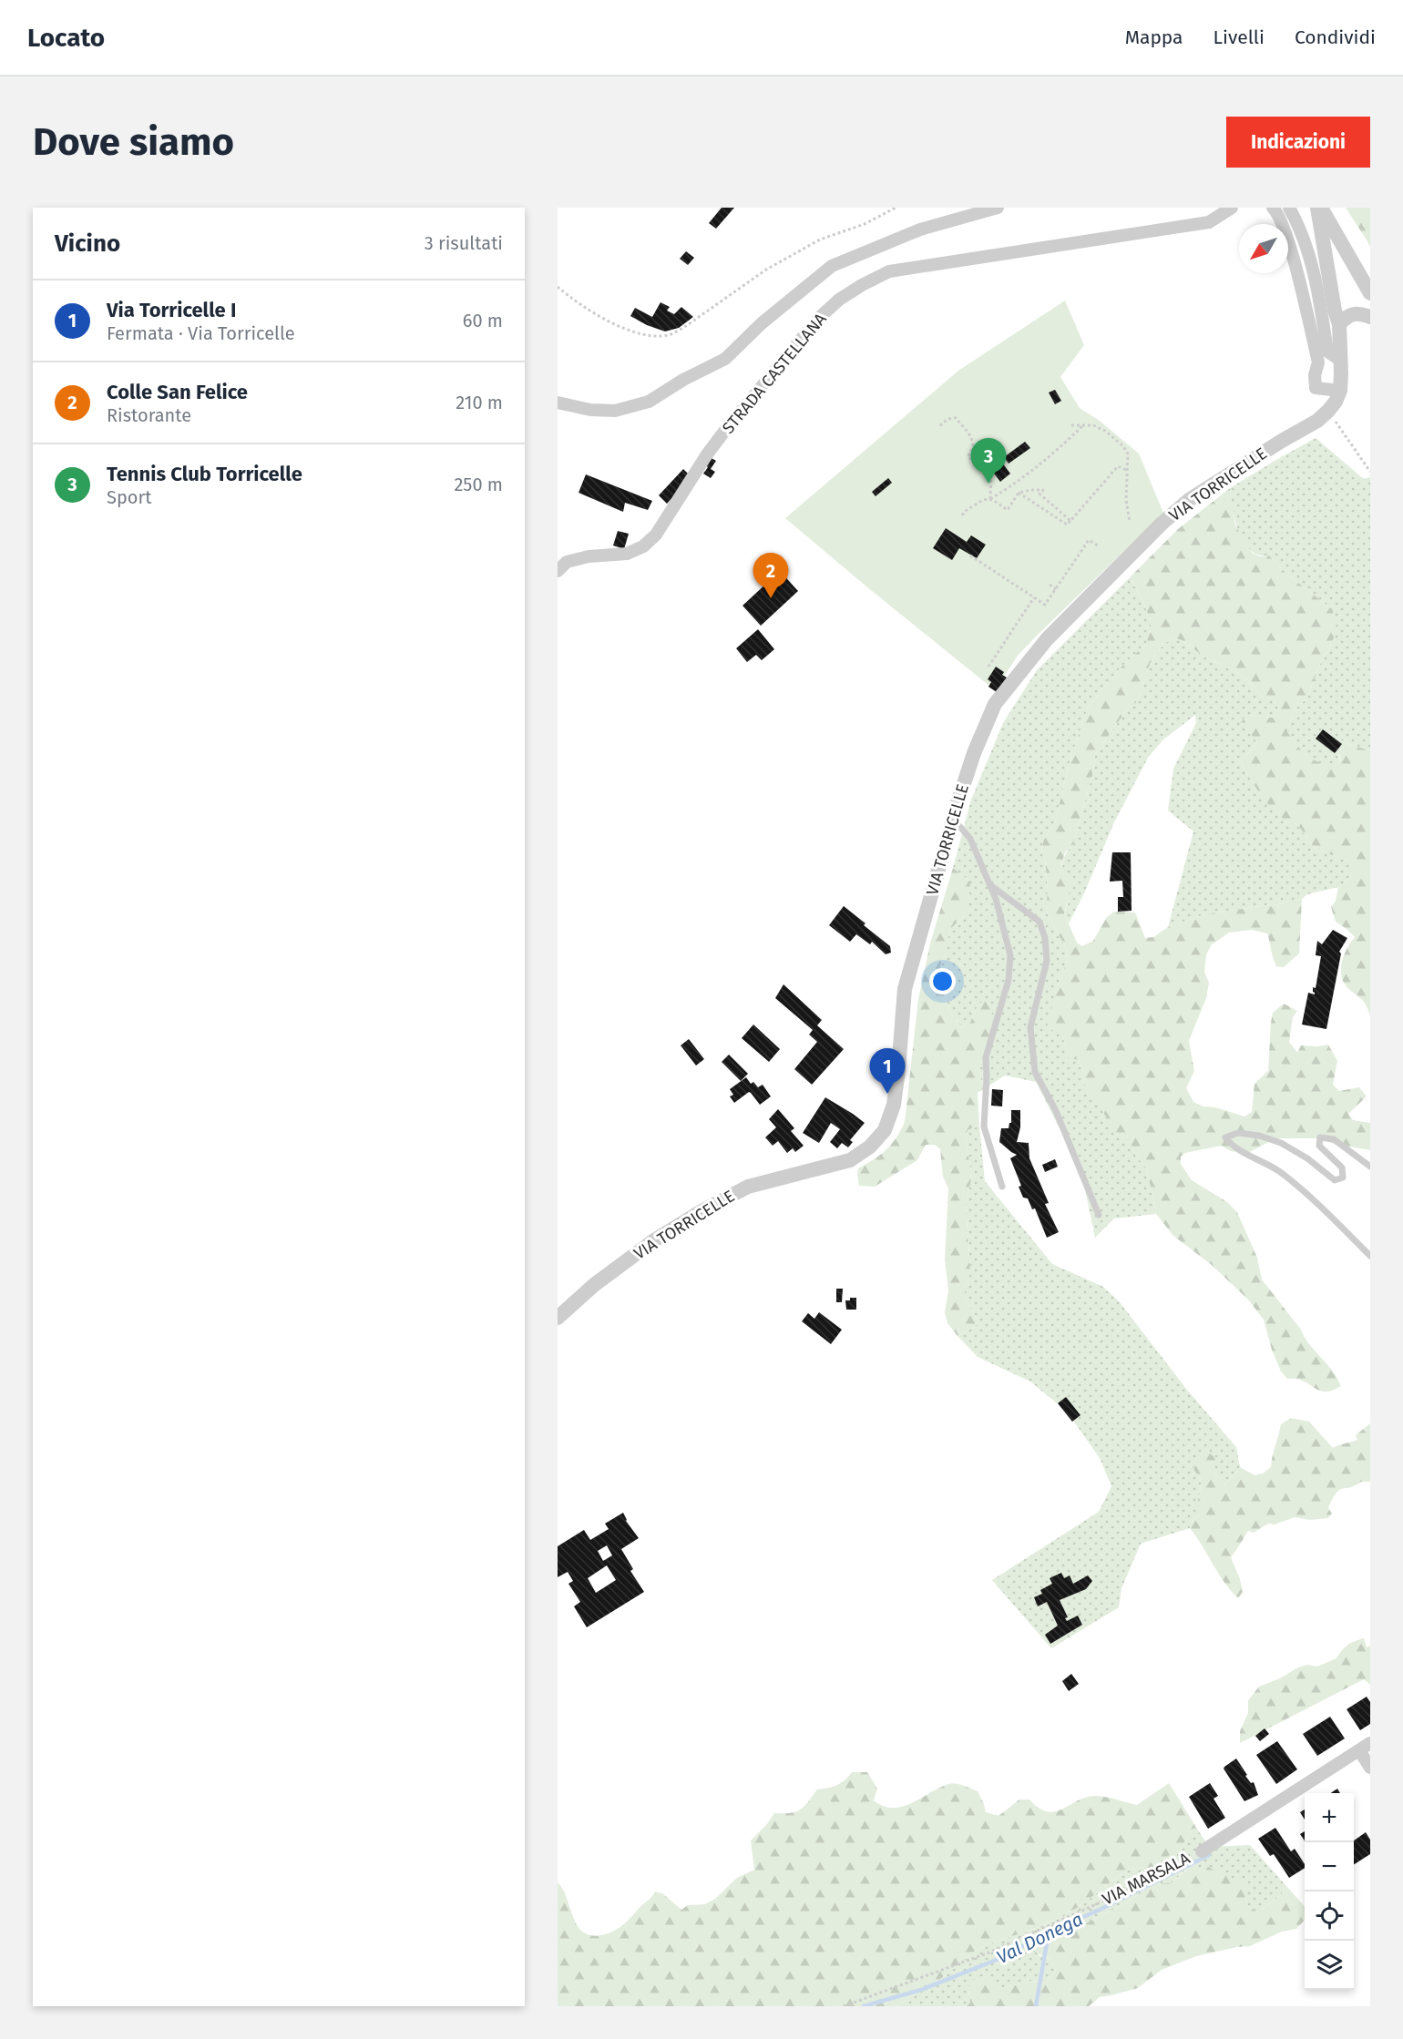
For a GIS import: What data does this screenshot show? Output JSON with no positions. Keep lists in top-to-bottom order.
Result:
{
  "streets": {
    "street": ["STRADA CASTELLANA", "VIA TORRICELLE", "VIA MARSALA"]
  },
  "water": ["Val Donega"],
  "north": "bottom left",
  "page": {
    "header": "Locato",
    "nav": ["Mappa", "Livelli", "Condividi"],
    "buttons": "Indicazioni",
    "title": "Dove siamo",
    "heading": ["Vicino", "3 risultati"],
    "list": [
      {
        "mark": "1",
        "name": "Via Torricelle I",
        "note": "Fermata · Via Torricelle",
        "value": "60 m"
      },
      {
        "mark": "2",
        "name": "Colle San Felice",
        "note": "Ristorante",
        "value": "210 m"
      },
      {
        "mark": "3",
        "name": "Tennis Club Torricelle",
        "note": "Sport",
        "value": "250 m"
      }
    ],
    "pins": ["3", "2", "1"],
    "map_buttons": ["+", "−"]
  }
}
